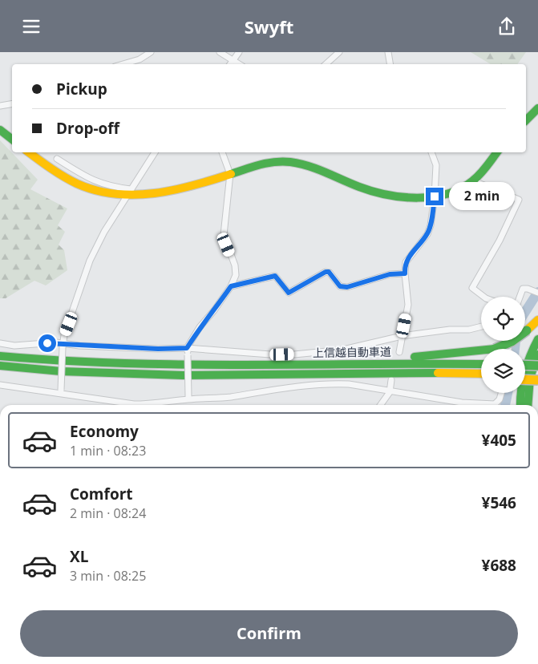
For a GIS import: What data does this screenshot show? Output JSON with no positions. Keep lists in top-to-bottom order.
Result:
{
  "streets": {
    "main road": ["上信越自動車道"]
  },
  "page": {
    "header": "Swyft",
    "banner": ["Pickup", "Drop-off"],
    "bubble": "2 min",
    "list": [
      {
        "name": "Economy",
        "note": "1 min · 08:23",
        "value": "¥405"
      },
      {
        "name": "Comfort",
        "note": "2 min · 08:24",
        "value": "¥546"
      },
      {
        "name": "XL",
        "note": "3 min · 08:25",
        "value": "¥688"
      }
    ],
    "buttons": "Confirm"
  }
}
